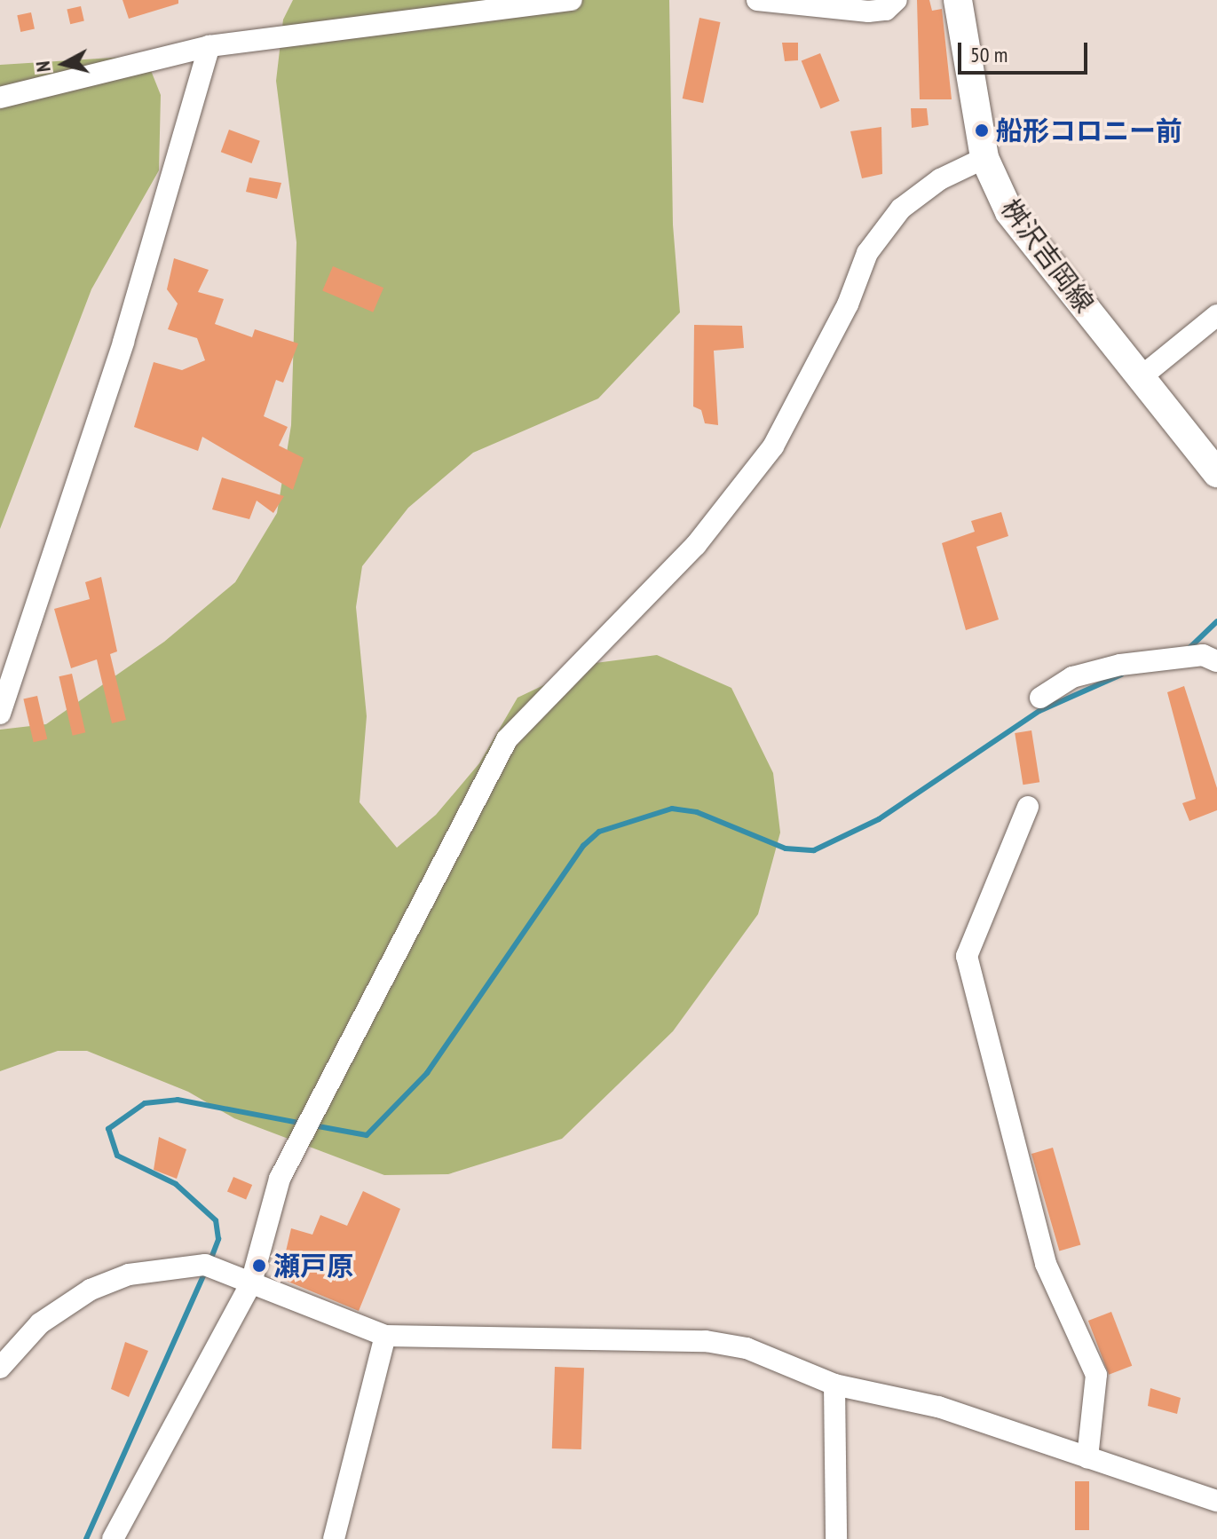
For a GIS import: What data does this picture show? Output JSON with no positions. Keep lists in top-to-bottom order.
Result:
{
  "streets": {
    "main road": ["桝沢吉岡線"]
  },
  "places": ["船形コロニー前", "瀬戸原"],
  "scale_bar": "50 m",
  "north": "left"
}
